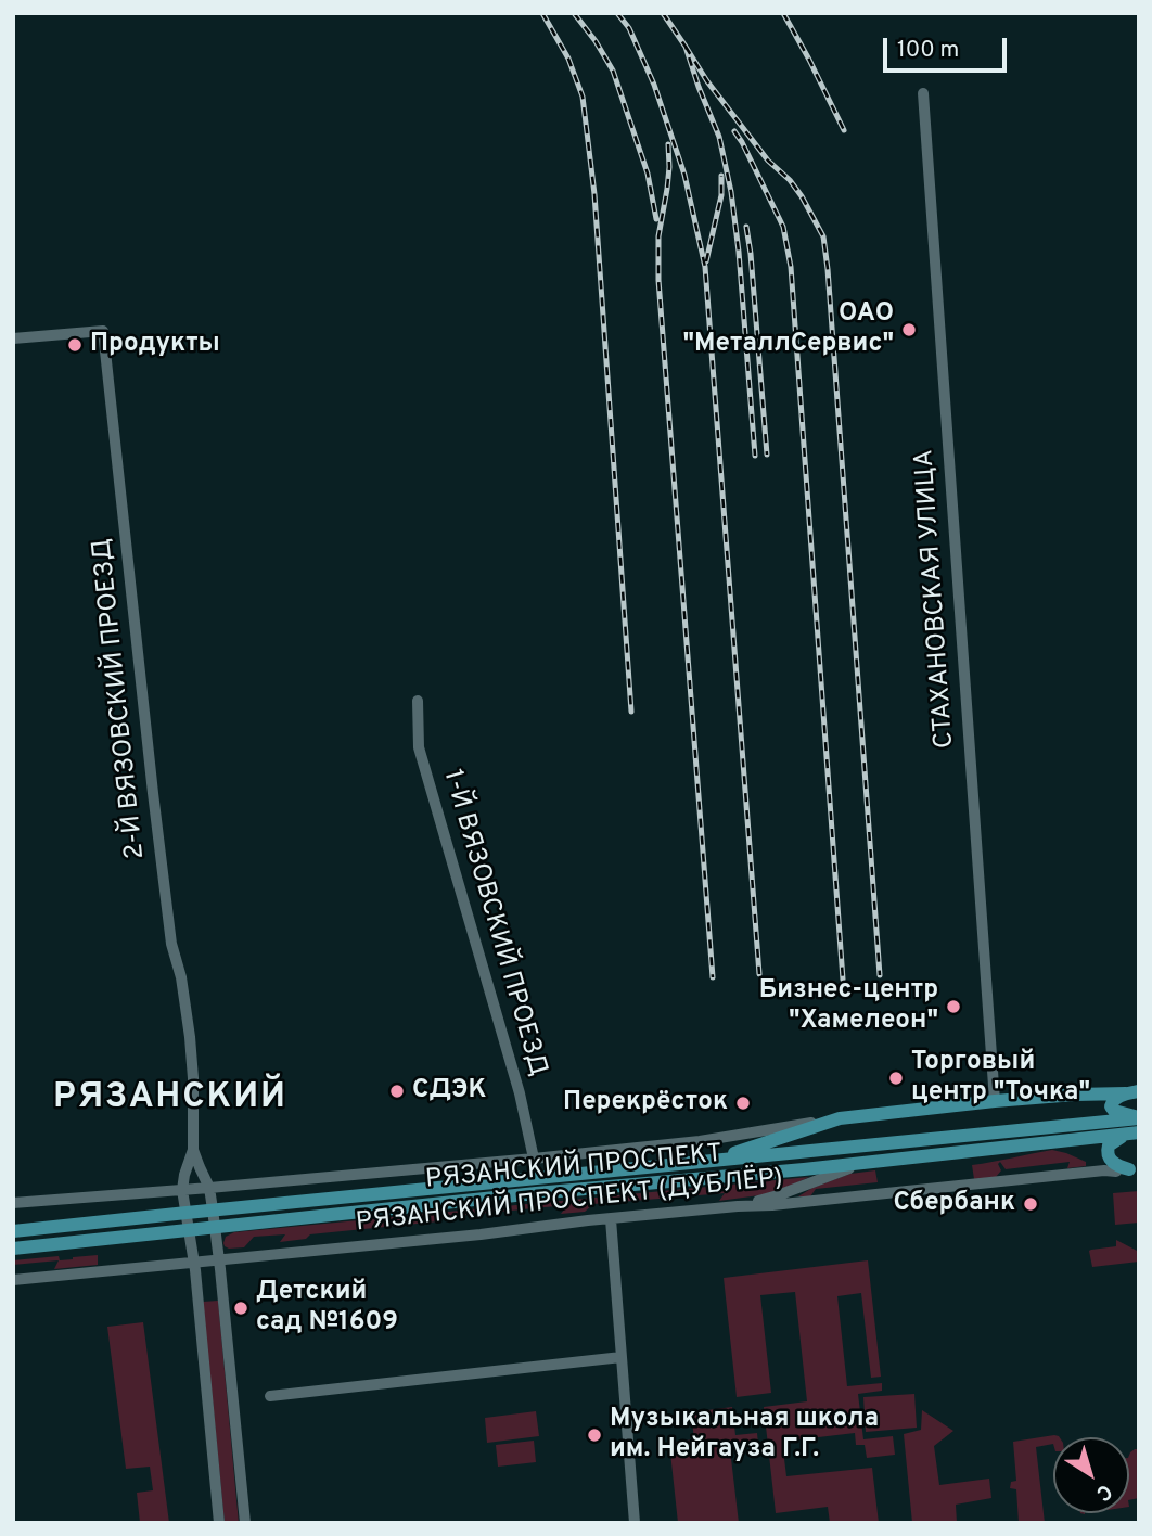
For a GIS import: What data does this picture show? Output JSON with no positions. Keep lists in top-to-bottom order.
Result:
{
  "streets": {
    "main road": ["РЯЗАНСКИЙ ПРОСПЕКТ", "РЯЗАНСКИЙ ПРОСПЕКТ (ДУБЛЁР)"],
    "street": ["СТАХАНОВСКАЯ УЛИЦА", "2-Й ВЯЗОВСКИЙ ПРОЕЗД", "1-Й ВЯЗОВСКИЙ ПРОЕЗД"]
  },
  "crossings": [
    ["СТАХАНОВСКАЯ УЛИЦА", "РЯЗАНСКИЙ ПРОСПЕКТ (ДУБЛЁР)"],
    ["2-Й ВЯЗОВСКИЙ ПРОЕЗД", "РЯЗАНСКИЙ ПРОСПЕКТ"],
    ["2-Й ВЯЗОВСКИЙ ПРОЕЗД", "РЯЗАНСКИЙ ПРОСПЕКТ (ДУБЛЁР)"],
    ["1-Й ВЯЗОВСКИЙ ПРОЕЗД", "РЯЗАНСКИЙ ПРОСПЕКТ (ДУБЛЁР)"]
  ],
  "districts": ["РЯЗАНСКИЙ"],
  "places": [
    "ОАО \"МеталлСервис\"",
    "Продукты",
    "Бизнес-центр \"Хамелеон\"",
    "Торговый центр \"Точка\"",
    "СДЭК",
    "Перекрёсток",
    "Сбербанк",
    "Детский сад №1609",
    "Музыкальная школа им. Нейгауза Г.Г."
  ],
  "scale_bar": "100 m",
  "north": "bottom right"
}
